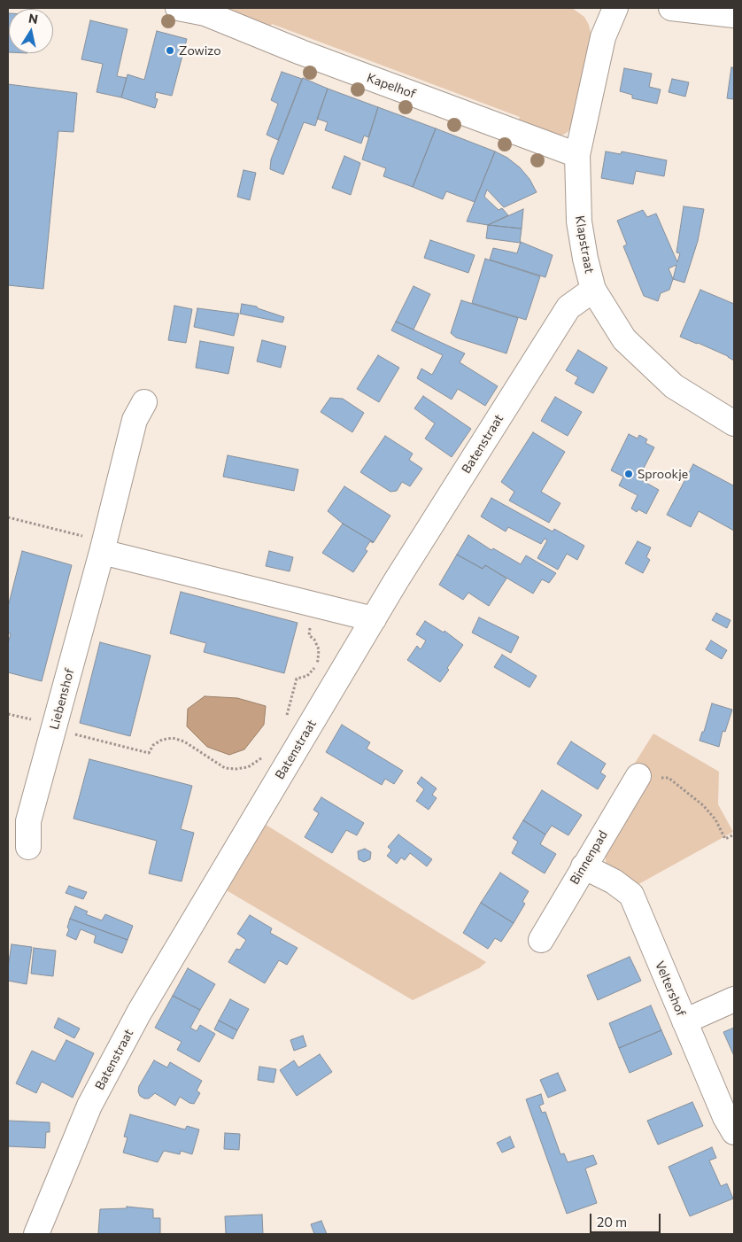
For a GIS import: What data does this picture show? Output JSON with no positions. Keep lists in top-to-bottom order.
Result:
{
  "streets": {
    "street": [
      "Kapelhof",
      "Klapstraat",
      "Batenstraat",
      "Liebenshof",
      "Binnenpad",
      "Veltershof"
    ]
  },
  "crossings": [
    ["Kapelhof", "Klapstraat"],
    ["Klapstraat", "Batenstraat"],
    ["Binnenpad", "Veltershof"]
  ],
  "places": ["Zowizo", "Sprookje"],
  "scale_bar": "20 m",
  "north": "top"
}
